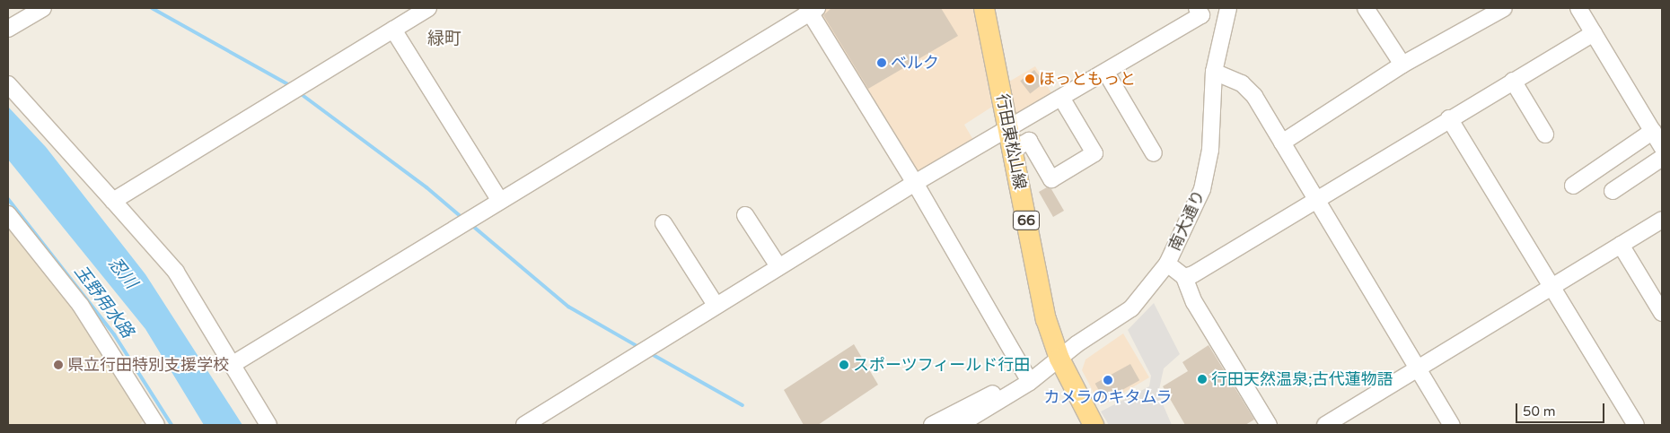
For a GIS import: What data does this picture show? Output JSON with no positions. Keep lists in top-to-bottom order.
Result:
{
  "streets": {
    "main road": ["行田東松山線", "66"],
    "street": ["南大通り"]
  },
  "crossings": [
    ["行田東松山線", "南大通り"]
  ],
  "districts": ["緑町"],
  "water": ["忍川", "玉野用水路"],
  "places": [
    "ベルク",
    "ほっともっと",
    "県立行田特別支援学校",
    "スポーツフィールド行田",
    "行田天然温泉;古代蓮物語",
    "カメラのキタムラ"
  ],
  "scale_bar": "50 m"
}
